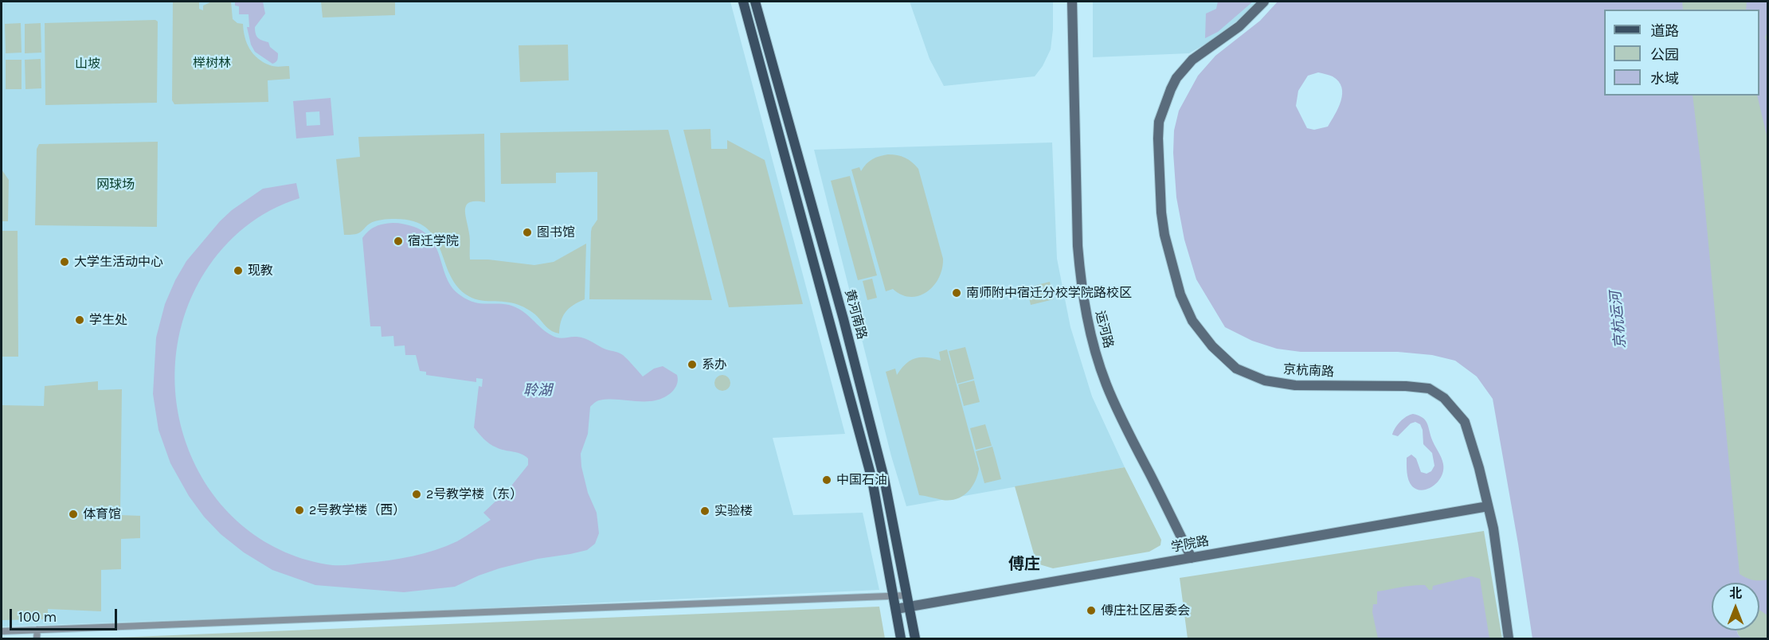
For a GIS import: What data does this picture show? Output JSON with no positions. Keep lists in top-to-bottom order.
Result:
{
  "streets": {
    "main road": ["黄河南路"],
    "street": ["运河路", "京杭南路", "学院路"]
  },
  "crossings": [
    ["黄河南路", "学院路"],
    ["运河路", "学院路"],
    ["京杭南路", "学院路"]
  ],
  "districts": ["傅庄"],
  "water": ["京杭运河", "聆湖"],
  "parks": ["榉树林", "山坡", "网球场"],
  "places": [
    "图书馆",
    "宿迁学院",
    "大学生活动中心",
    "现教",
    "南师附中宿迁分校学院路校区",
    "学生处",
    "系办",
    "中国石油",
    "2号教学楼（东）",
    "2号教学楼（西）",
    "实验楼",
    "体育馆",
    "傅庄社区居委会"
  ],
  "legend": ["道路", "公园", "水域"],
  "scale_bar": "100 m",
  "north": "top"
}
